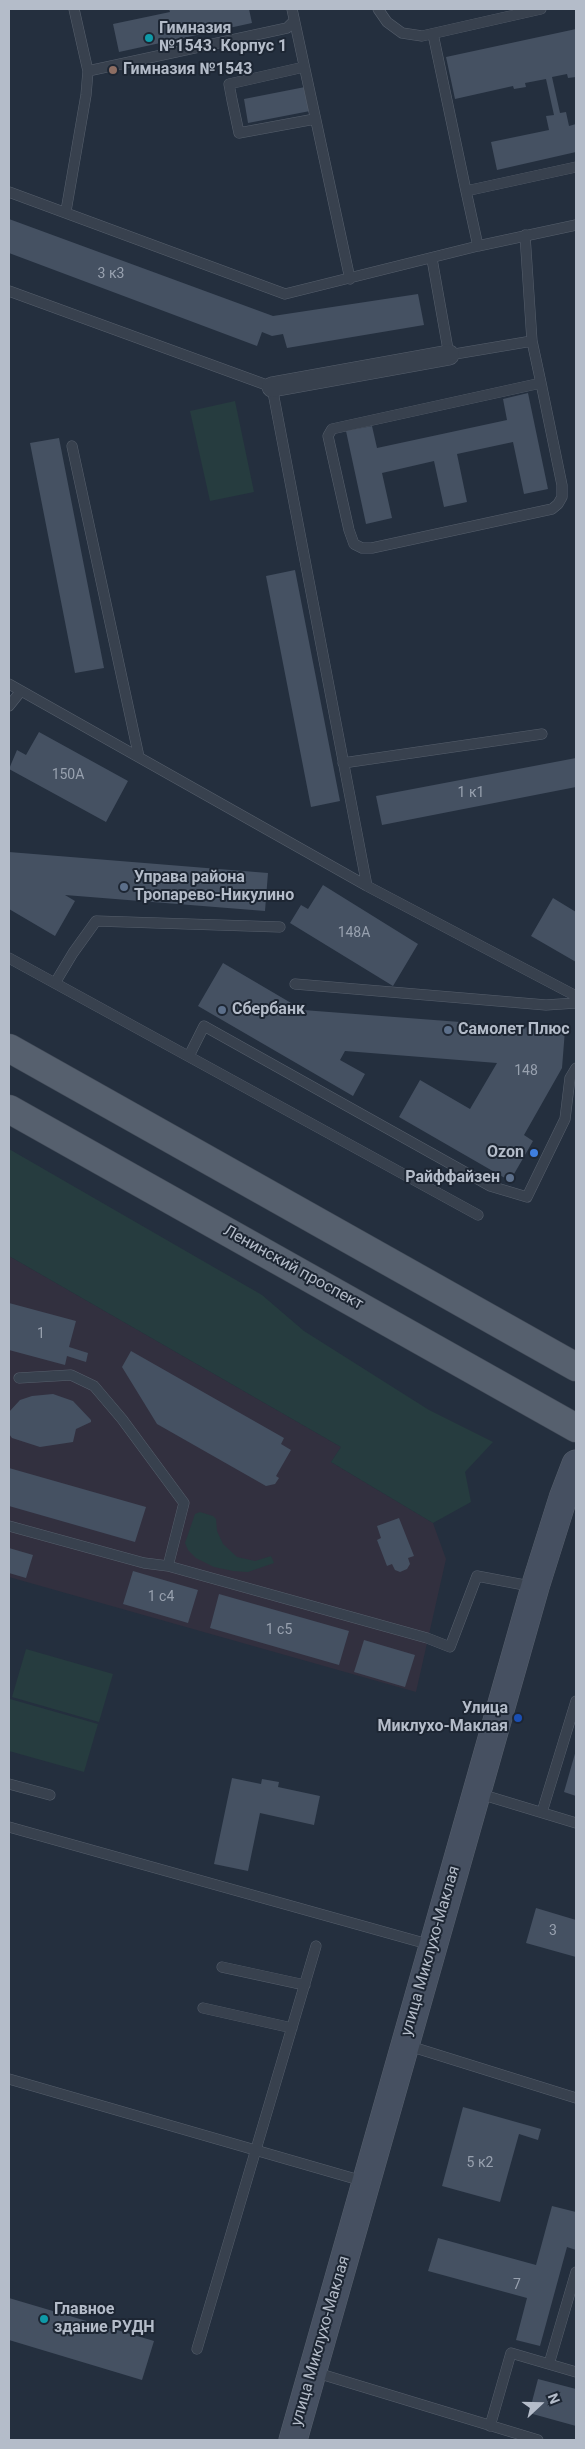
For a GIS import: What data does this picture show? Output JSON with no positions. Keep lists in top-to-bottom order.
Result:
{
  "streets": {
    "main road": ["Ленинский проспект", "улица Миклухо-Маклая"]
  },
  "places": [
    "Гимназия №1543. Корпус 1",
    "Гимназия №1543",
    "Управа района Тропарево-Никулино",
    "Сбербанк",
    "Самолет Плюс",
    "Ozon",
    "Райффайзен",
    "Улица Миклухо-Маклая",
    "Главное здание РУДН"
  ],
  "house_numbers": [
    "3 к3",
    "150А",
    "1 к1",
    "148А",
    "148",
    "1",
    "1 с4",
    "1 с5",
    "3",
    "5 к2",
    "7"
  ],
  "north": "right"
}
